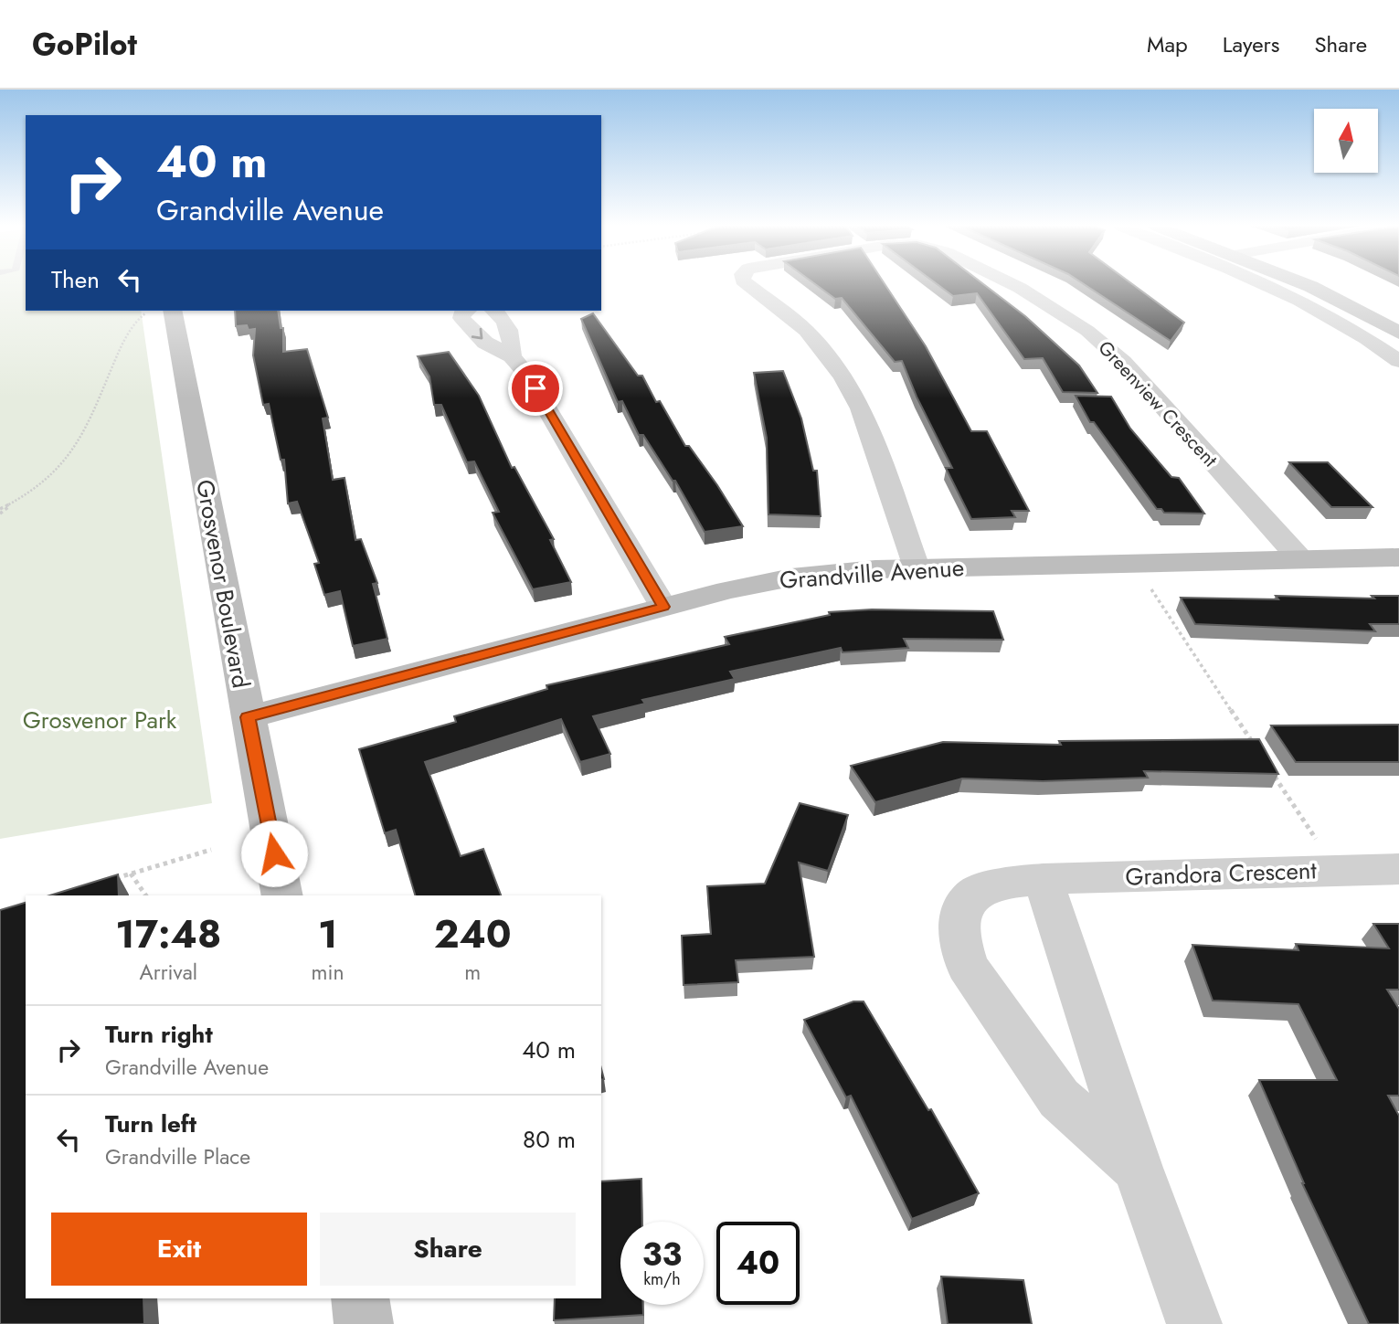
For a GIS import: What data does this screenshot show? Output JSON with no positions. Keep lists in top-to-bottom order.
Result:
{
  "streets": {
    "street": [
      "Greenview Crescent",
      "Grandville Avenue",
      "Grosvenor Boulevard",
      "Grandora Crescent"
    ]
  },
  "crossings": [
    ["Greenview Crescent", "Grandville Avenue"],
    ["Grandville Avenue", "Grosvenor Boulevard"]
  ],
  "parks": ["Grosvenor Park"],
  "north": "top",
  "page": {
    "header": "GoPilot",
    "nav": ["Map", "Layers", "Share"],
    "turn": ["40 m", "Grandville Avenue"],
    "then": "Then",
    "eta": [
      "17:48",
      "Arrival",
      "1",
      "min",
      "240",
      "m"
    ],
    "list": [
      {
        "name": "Turn right",
        "note": "Grandville Avenue",
        "value": "40 m"
      },
      {
        "name": "Turn left",
        "note": "Grandville Place",
        "value": "80 m"
      }
    ],
    "buttons": ["Exit", "Share"],
    "speed": "33 km/h",
    "limit": "40"
  }
}
